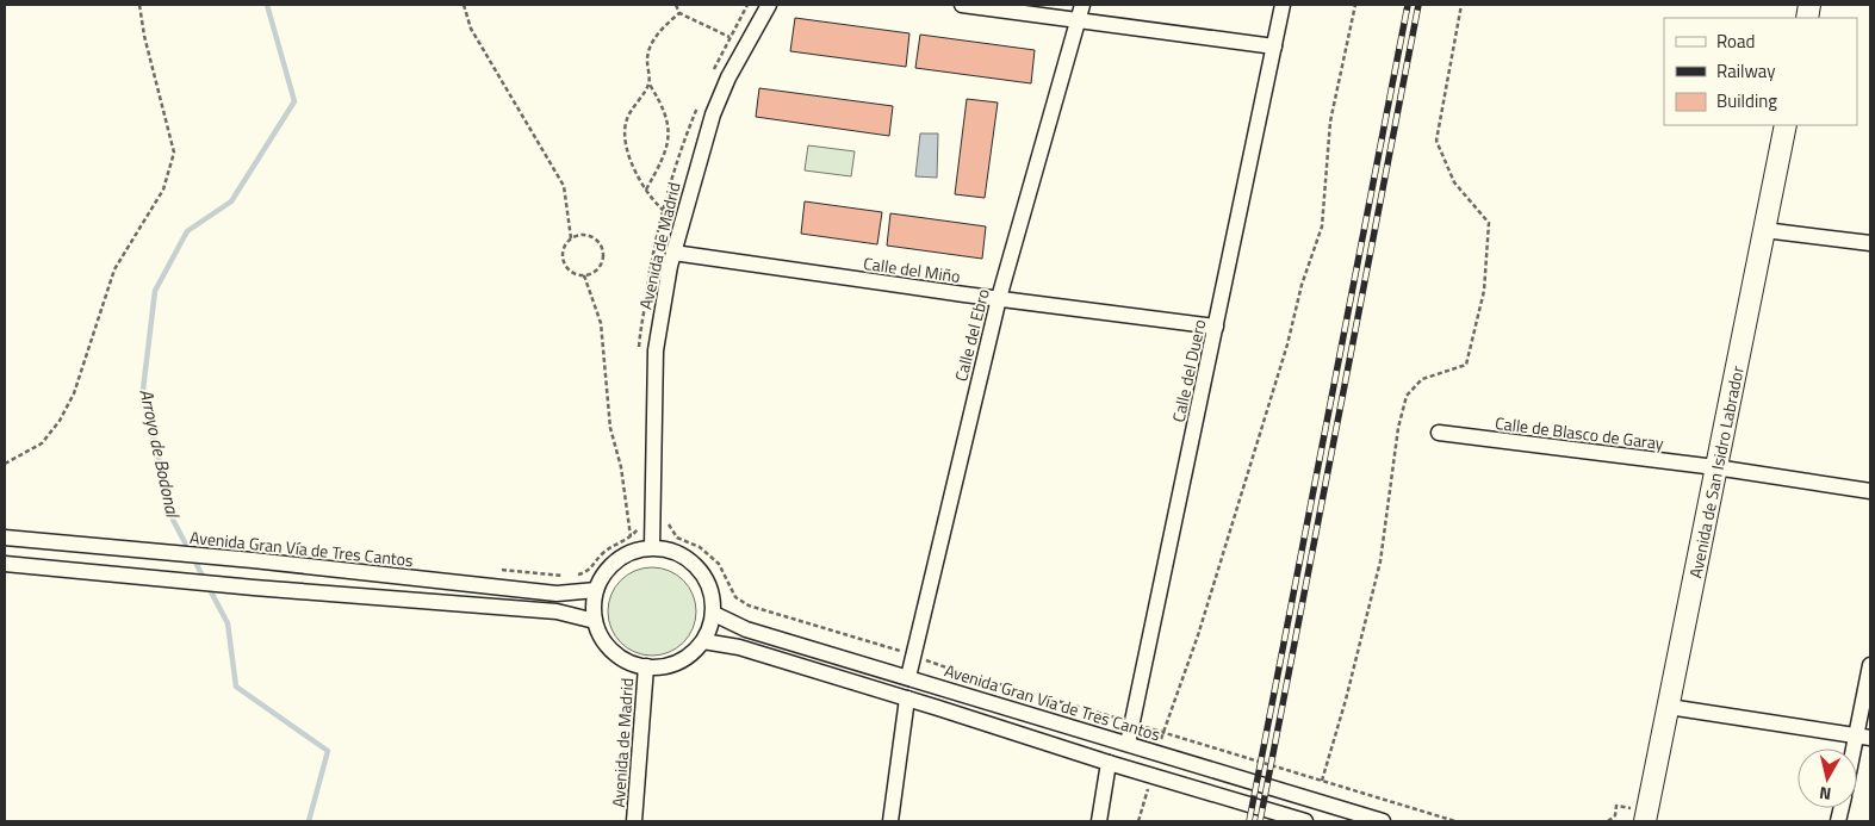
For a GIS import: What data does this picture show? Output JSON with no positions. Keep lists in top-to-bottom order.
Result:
{
  "streets": {
    "street": [
      "Avenida de Madrid",
      "Calle del Miño",
      "Calle del Ebro",
      "Calle del Duero",
      "Calle de Blasco de Garay",
      "Avenida de San Isidro Labrador",
      "Avenida Gran Vía de Tres Cantos"
    ]
  },
  "crossings": [
    ["Avenida de Madrid", "Calle del Miño"],
    ["Avenida de Madrid", "Avenida Gran Vía de Tres Cantos"],
    ["Calle del Miño", "Calle del Ebro"],
    ["Calle del Miño", "Calle del Duero"],
    ["Calle del Ebro", "Avenida Gran Vía de Tres Cantos"],
    ["Calle del Duero", "Avenida Gran Vía de Tres Cantos"],
    ["Calle de Blasco de Garay", "Avenida de San Isidro Labrador"]
  ],
  "water": ["Arroyo de Bodonal"],
  "legend": ["Road", "Railway", "Building"],
  "north": "bottom"
}
